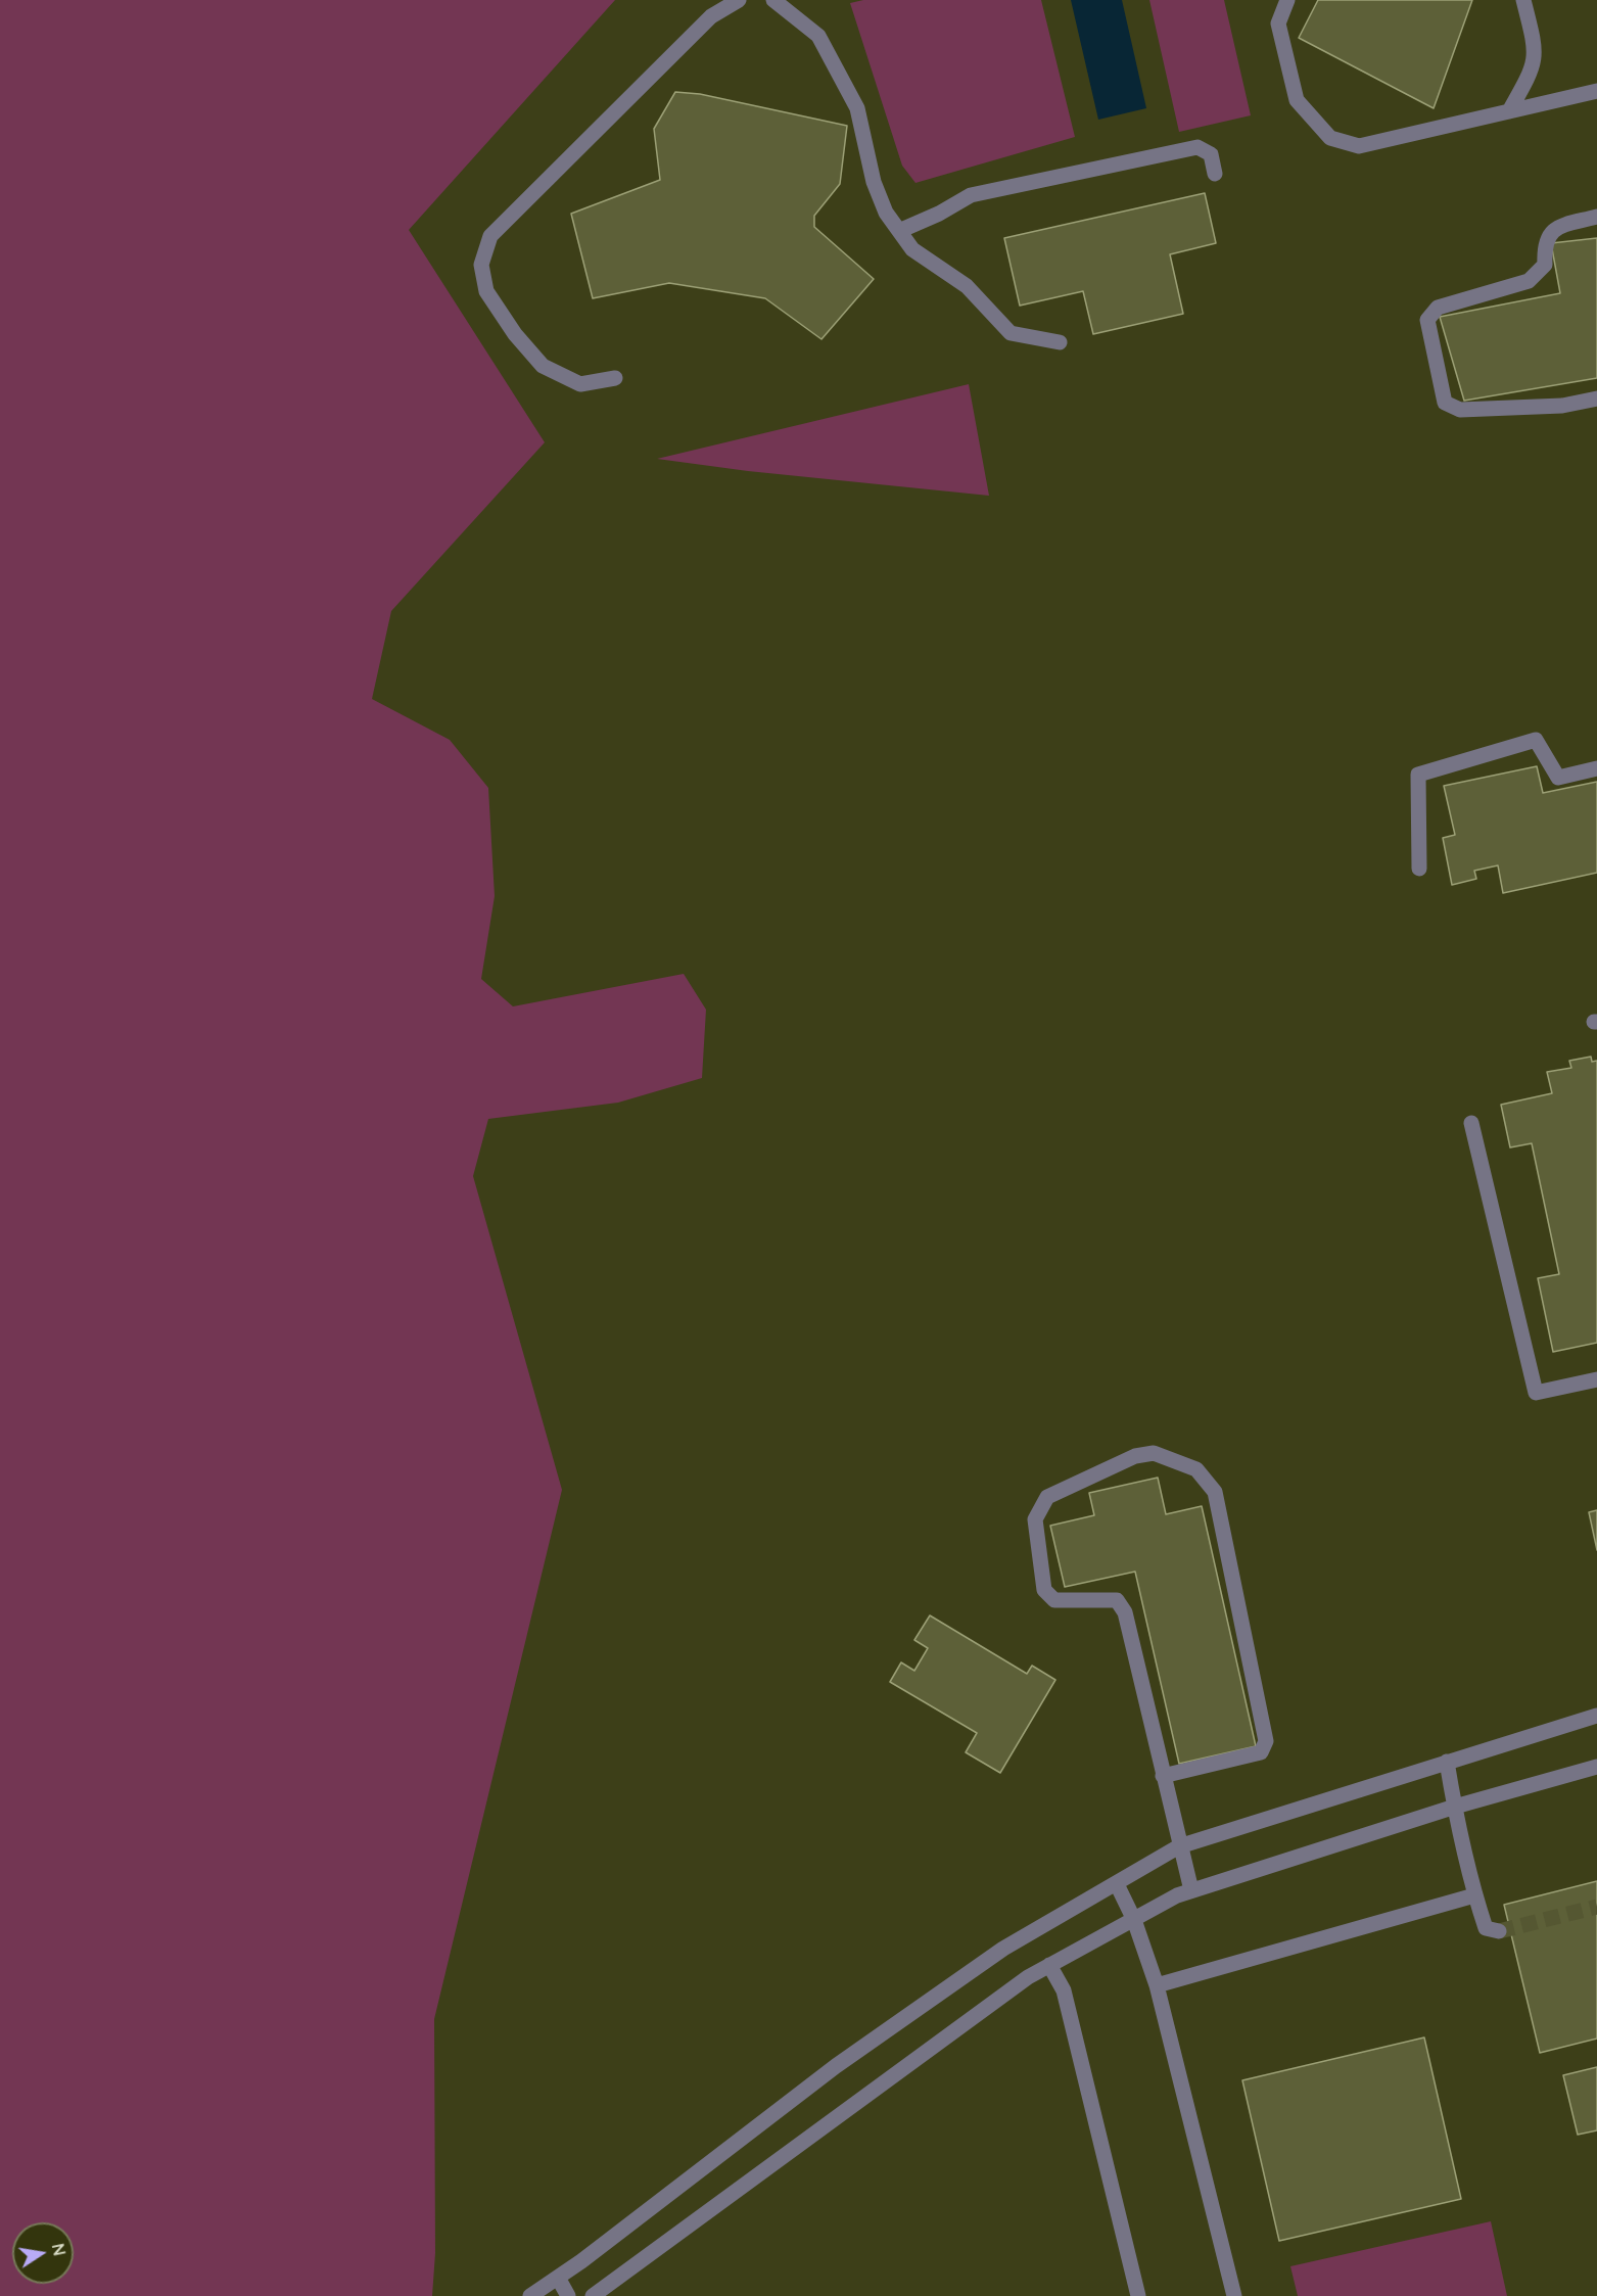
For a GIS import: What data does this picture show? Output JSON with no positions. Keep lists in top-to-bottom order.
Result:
{
  "north": "right"
}
